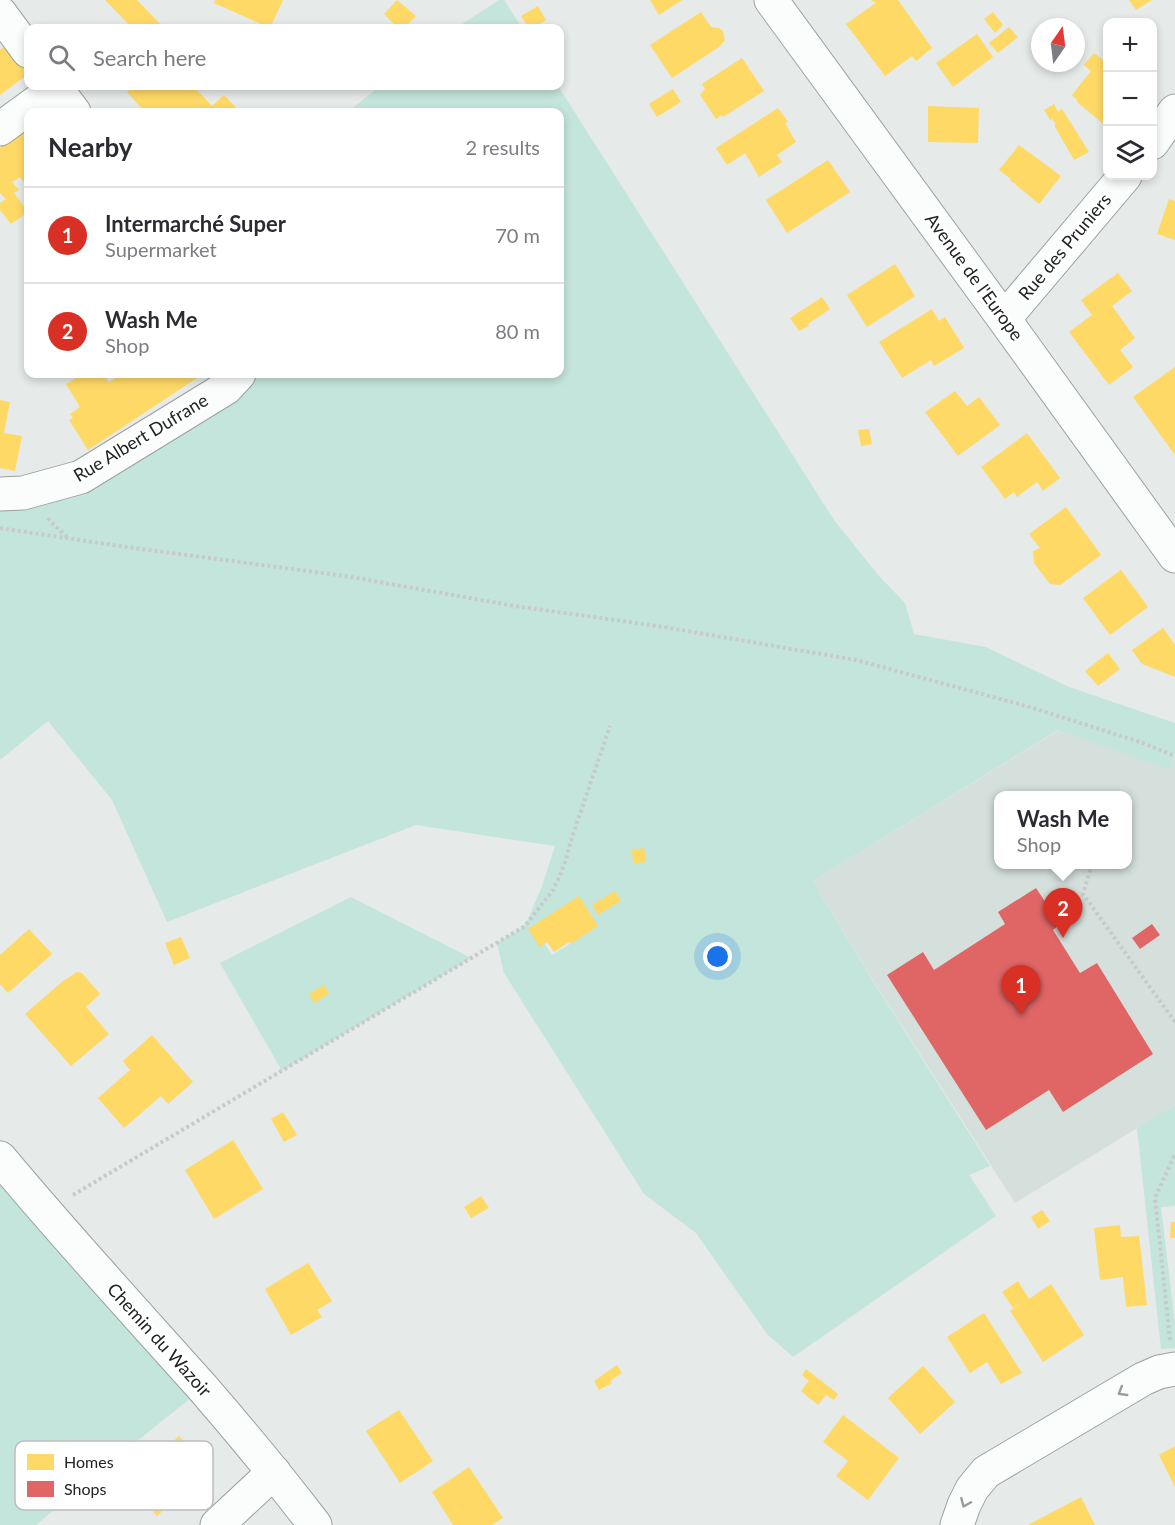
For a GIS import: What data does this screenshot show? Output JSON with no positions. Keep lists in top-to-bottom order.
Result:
{
  "streets": {
    "street": [
      "Rue des Pruniers",
      "Avenue de l'Europe",
      "Rue Albert Dufrane",
      "Chemin du Wazoir"
    ]
  },
  "crossings": [
    ["Rue des Pruniers", "Avenue de l'Europe"]
  ],
  "legend": ["Homes", "Shops"],
  "north": "top",
  "page": {
    "map_buttons": ["+", "−"],
    "search": "Search here",
    "heading": ["Nearby", "2 results"],
    "list": [
      {
        "mark": "1",
        "name": "Intermarché Super",
        "note": "Supermarket",
        "value": "70 m"
      },
      {
        "mark": "2",
        "name": "Wash Me",
        "note": "Shop",
        "value": "80 m"
      }
    ],
    "popup": ["Wash Me", "Shop"],
    "pins": ["2", "1"]
  }
}
